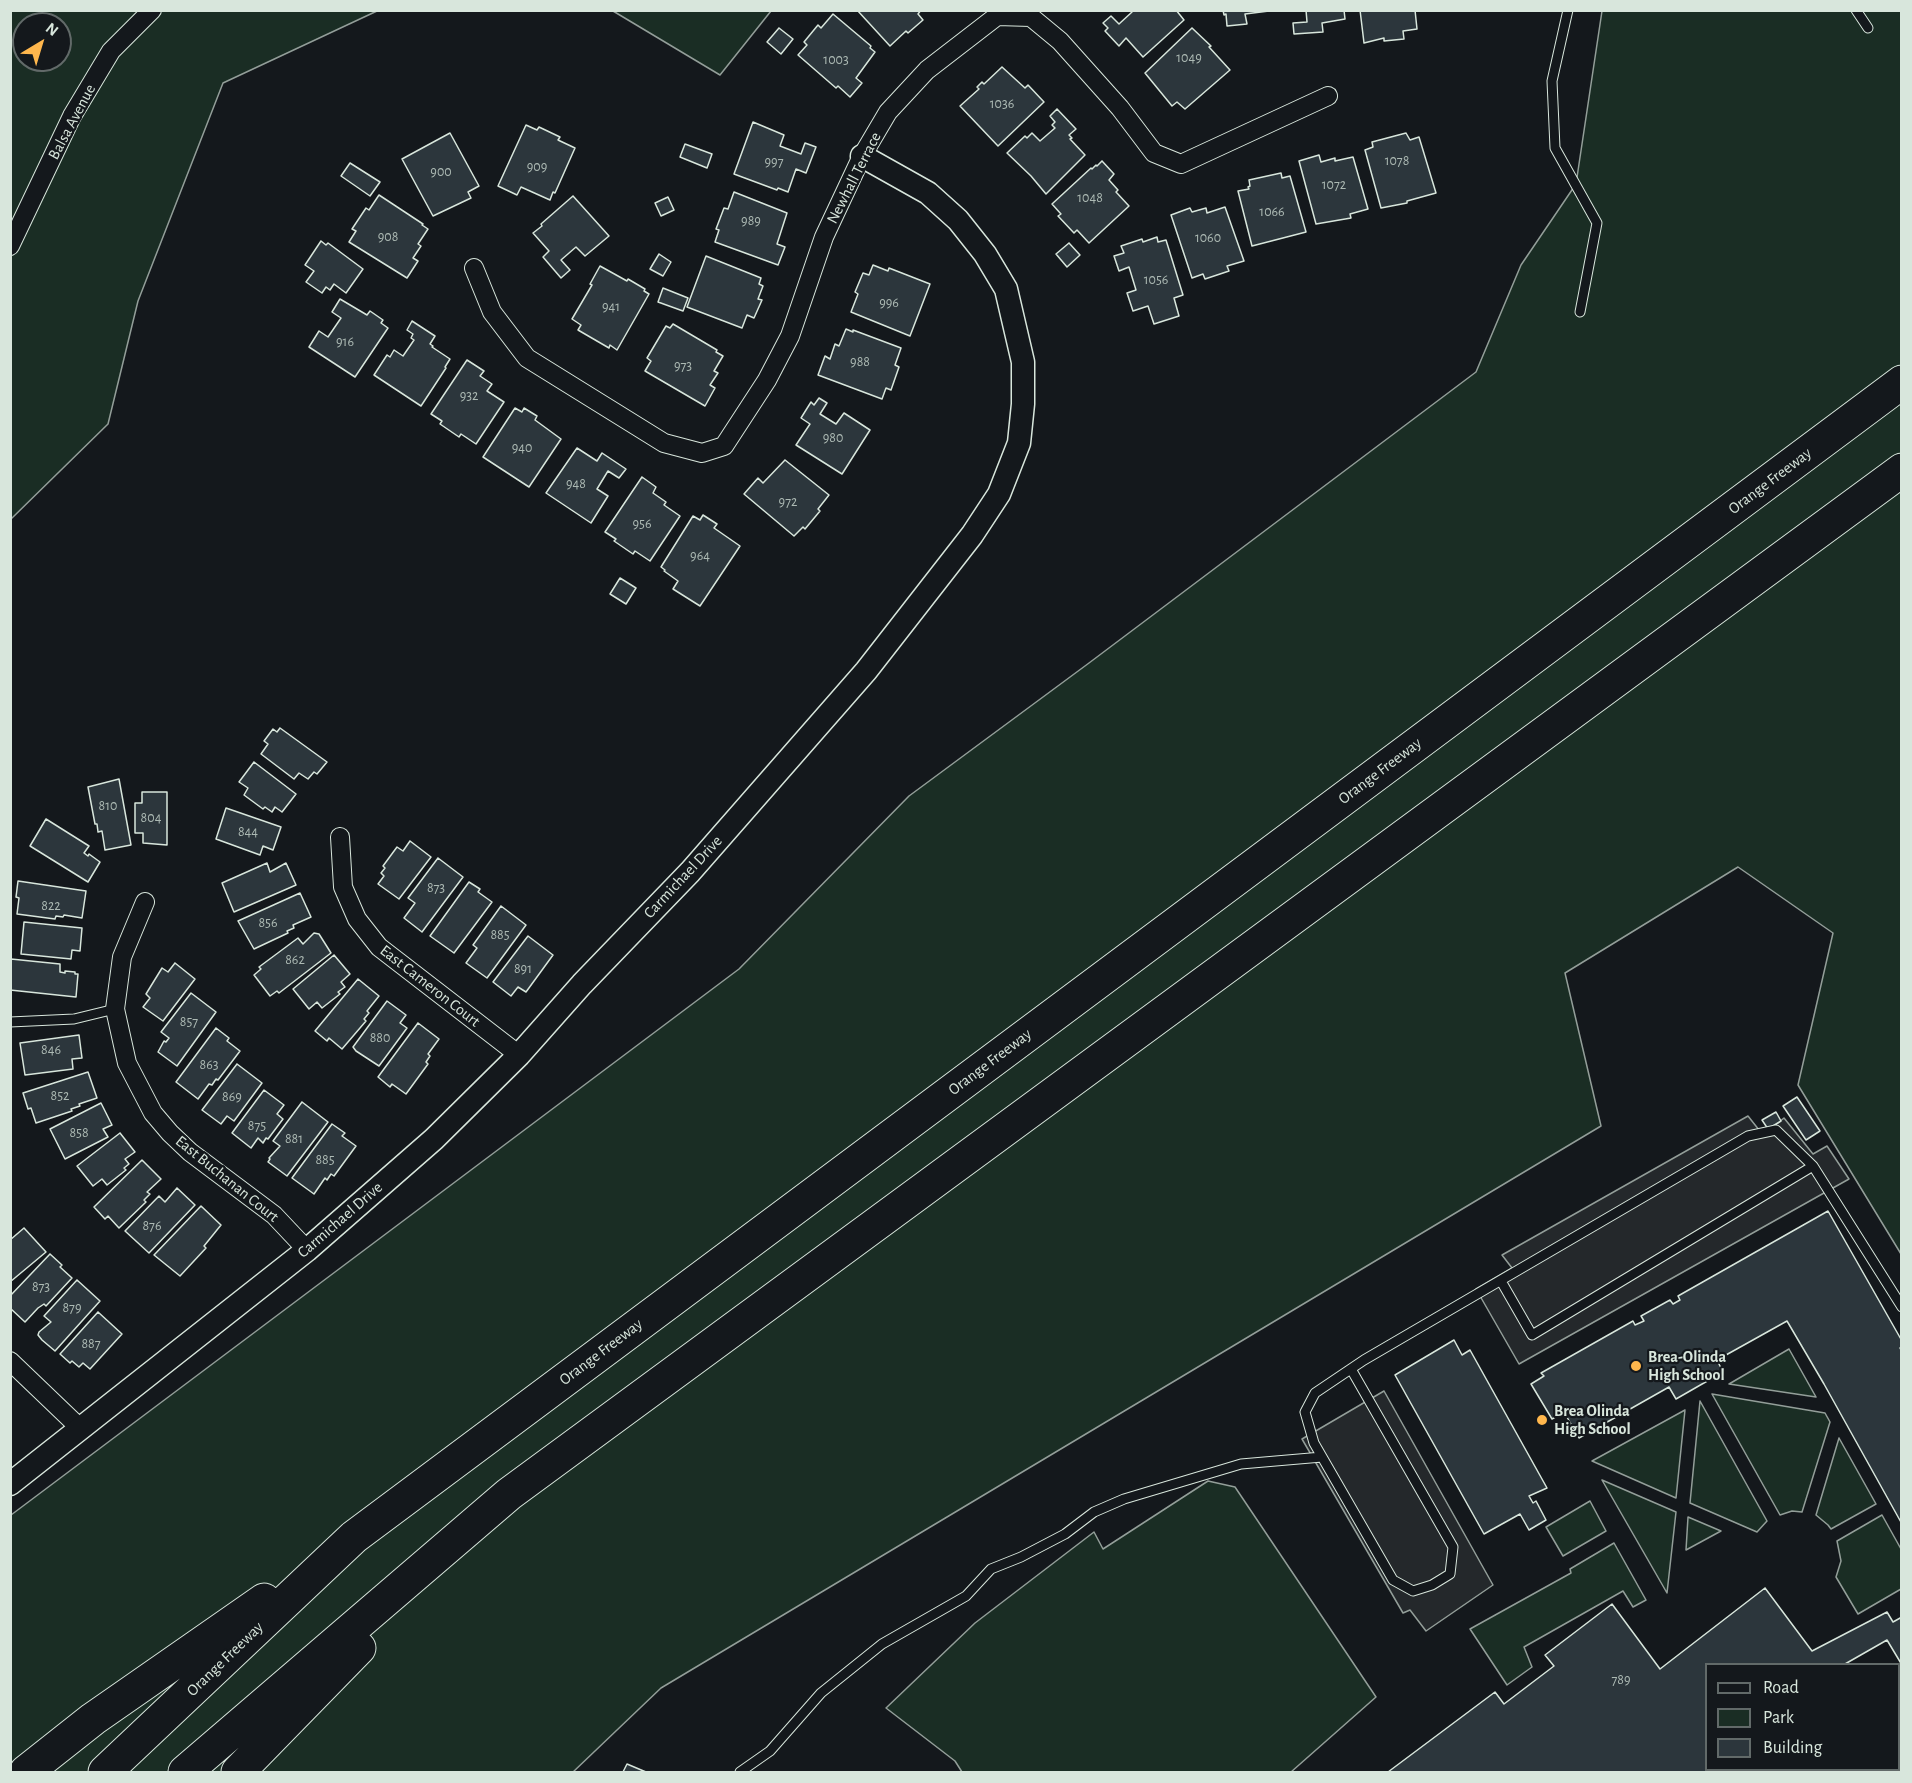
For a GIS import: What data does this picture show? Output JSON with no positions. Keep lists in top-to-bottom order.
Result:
{
  "streets": {
    "highway": ["Orange Freeway"],
    "street": [
      "Balsa Avenue",
      "Newhall Terrace",
      "Carmichael Drive",
      "East Cameron Court",
      "East Buchanan Court"
    ]
  },
  "crossings": [
    ["Newhall Terrace", "Carmichael Drive"],
    ["Carmichael Drive", "East Cameron Court"],
    ["Carmichael Drive", "East Buchanan Court"]
  ],
  "places": ["Brea-Olinda High School", "Brea Olinda High School"],
  "house_numbers": [
    "1049",
    "1003",
    "1036",
    "1078",
    "997",
    "909",
    "900",
    "1072",
    "1048",
    "1066",
    "989",
    "908",
    "1060",
    "1056",
    "996",
    "941",
    "916",
    "988",
    "973",
    "932",
    "980",
    "940",
    "948",
    "972",
    "956",
    "964",
    "810",
    "804",
    "844",
    "873",
    "822",
    "856",
    "885",
    "862",
    "891",
    "857",
    "880",
    "846",
    "863",
    "852",
    "869",
    "875",
    "858",
    "881",
    "885",
    "876",
    "873",
    "879",
    "887",
    "789"
  ],
  "legend": ["Road", "Park", "Building"],
  "north": "top right"
}
